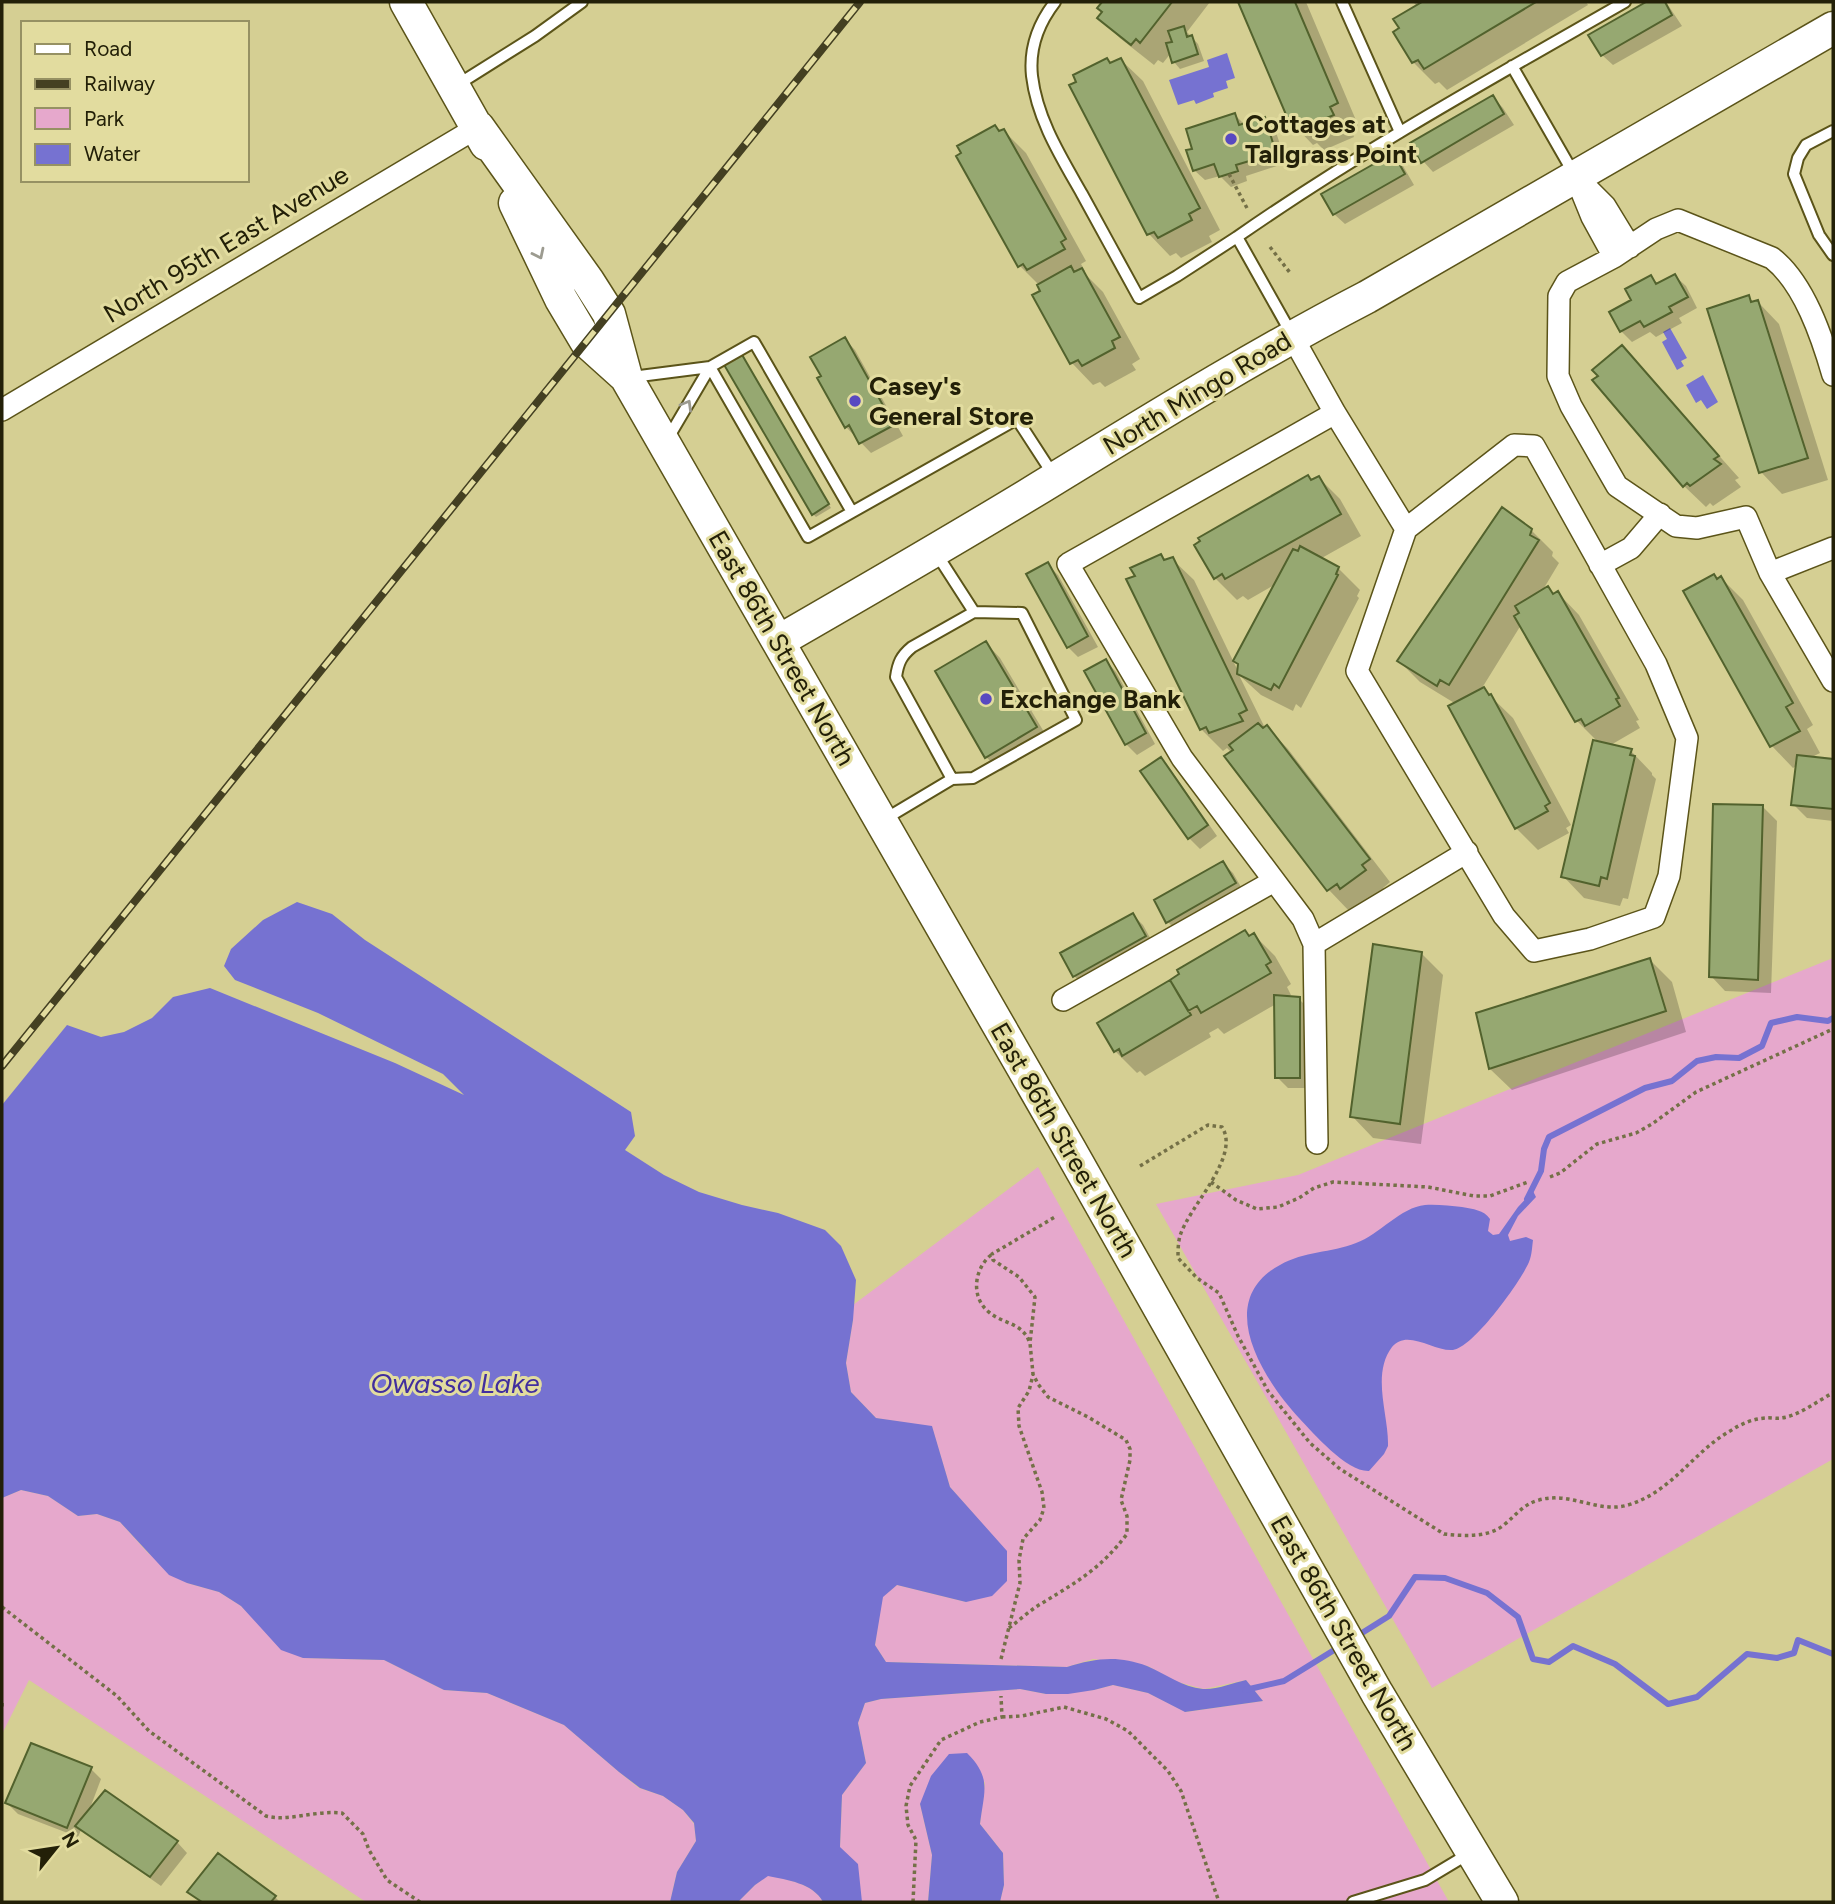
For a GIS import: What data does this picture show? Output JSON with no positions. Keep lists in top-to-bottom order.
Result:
{
  "streets": {
    "street": ["North 95th East Avenue", "North Mingo Road", "East 86th Street North"]
  },
  "crossings": [
    ["North 95th East Avenue", "East 86th Street North"],
    ["North Mingo Road", "East 86th Street North"]
  ],
  "water": ["Owasso Lake"],
  "places": ["Cottages at Tallgrass Point", "Casey's General Store", "Exchange Bank"],
  "legend": [
    "Road",
    "Railway",
    "Park",
    "Water"
  ],
  "north": "top right"
}
